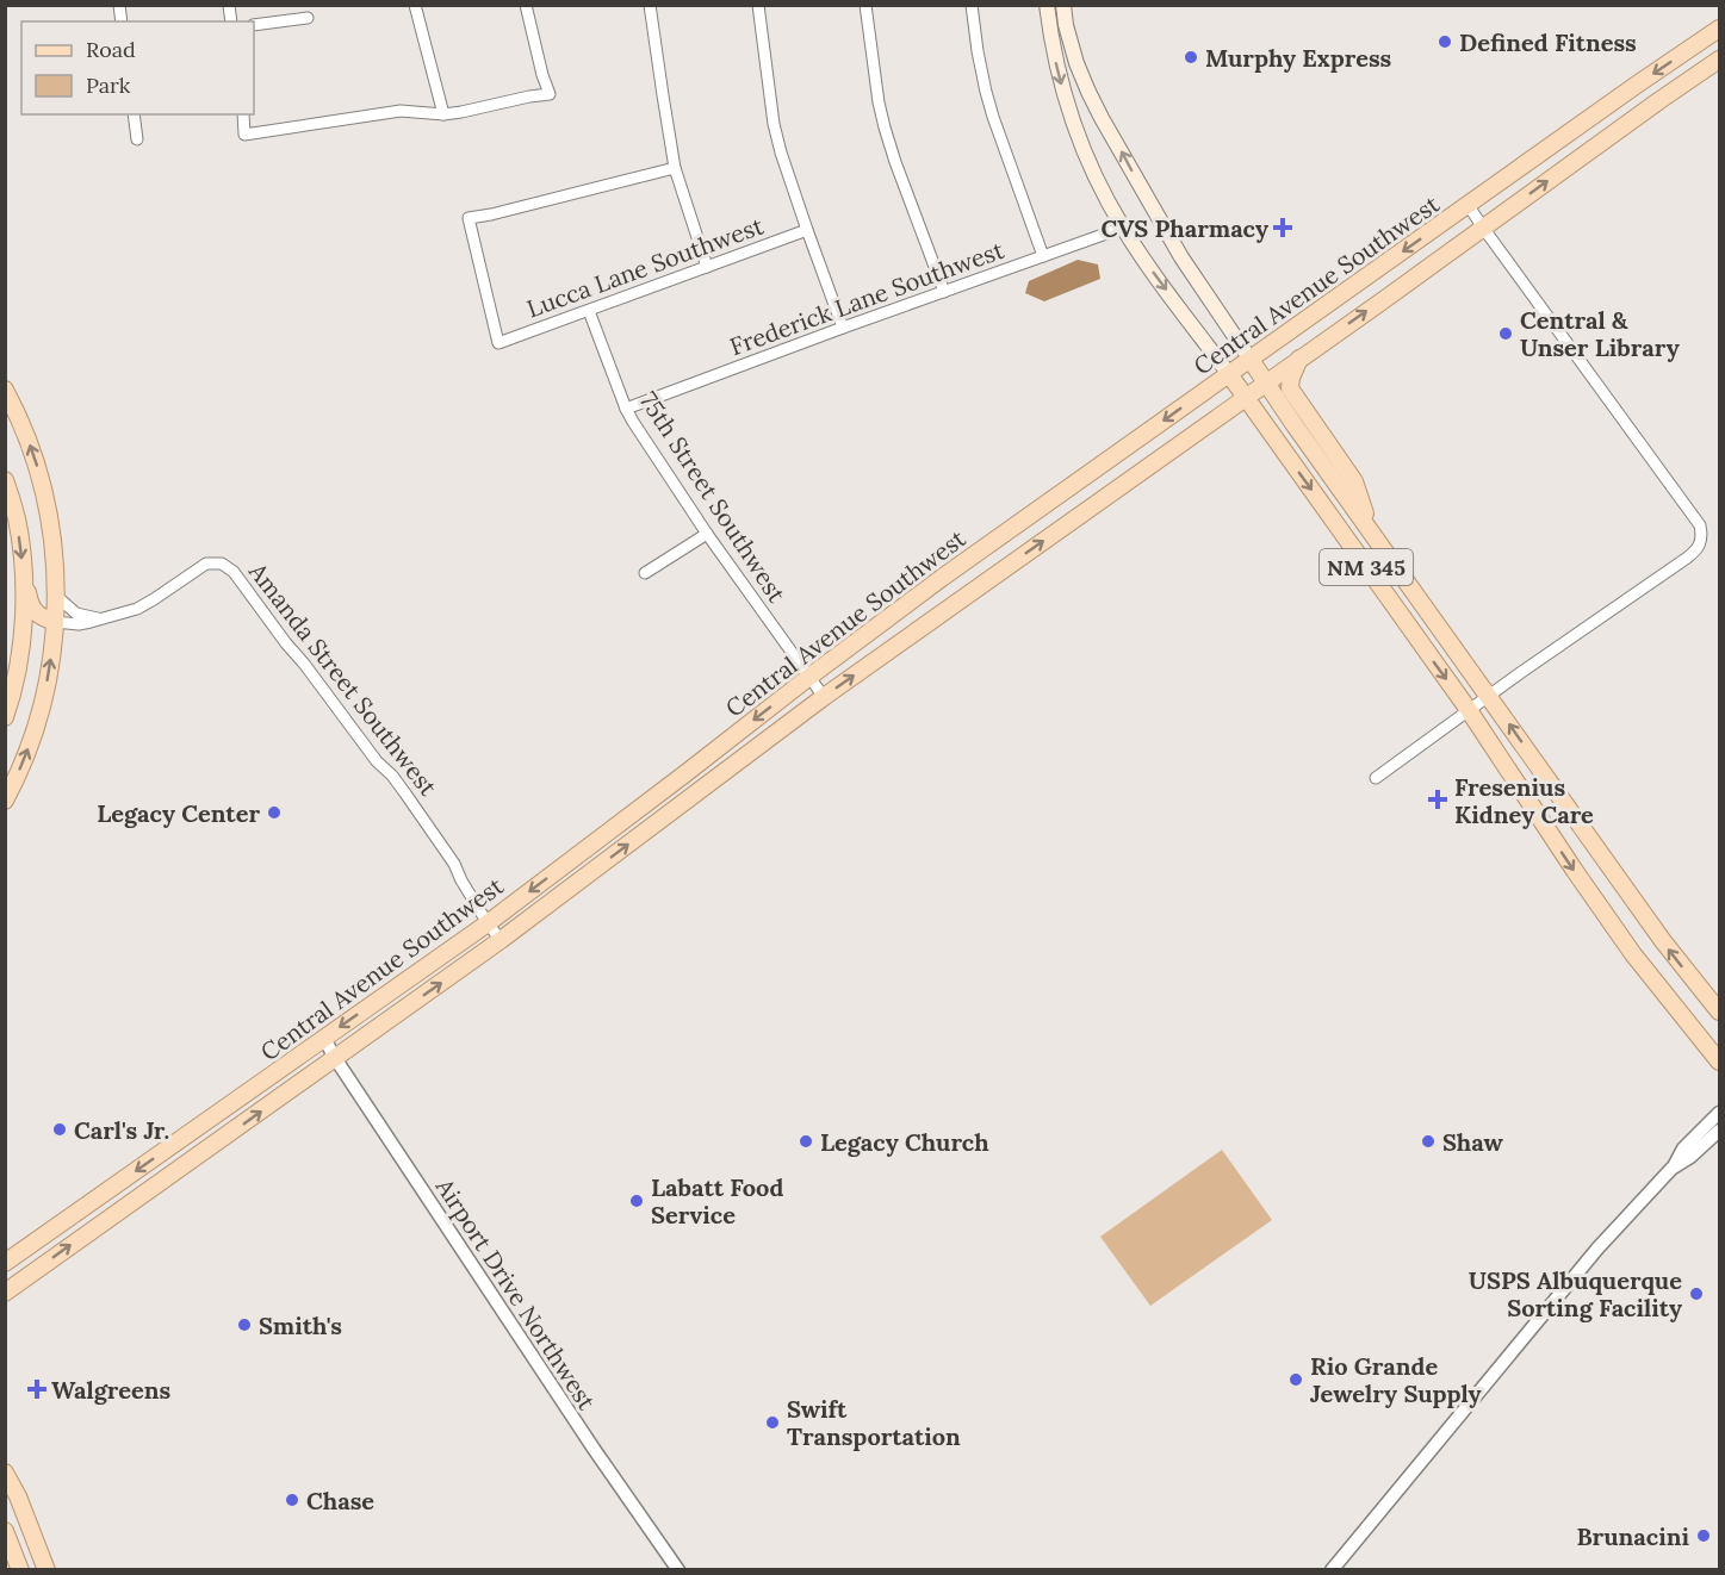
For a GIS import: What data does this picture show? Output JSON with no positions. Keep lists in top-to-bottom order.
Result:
{
  "streets": {
    "main road": ["Central Avenue Southwest", "NM 345"],
    "street": [
      "Lucca Lane Southwest",
      "Frederick Lane Southwest",
      "75th Street Southwest",
      "Amanda Street Southwest",
      "Airport Drive Northwest"
    ]
  },
  "crossings": [
    ["Lucca Lane Southwest", "75th Street Southwest"],
    ["Central Avenue Southwest", "75th Street Southwest"],
    ["Central Avenue Southwest", "NM 345"],
    ["Central Avenue Southwest", "Amanda Street Southwest"],
    ["Central Avenue Southwest", "Airport Drive Northwest"],
    ["Frederick Lane Southwest", "75th Street Southwest"]
  ],
  "places": {
    "other": [
      "Defined Fitness",
      "Murphy Express",
      "Central & Unser Library",
      "Legacy Center",
      "Carl's Jr.",
      "Legacy Church",
      "Shaw",
      "Labatt Food Service",
      "USPS Albuquerque Sorting Facility",
      "Smith's",
      "Rio Grande Jewelry Supply",
      "Swift Transportation",
      "Chase",
      "Brunacini"
    ],
    "health": ["CVS Pharmacy", "Fresenius Kidney Care", "Walgreens"]
  },
  "legend": ["Road", "Park"]
}
